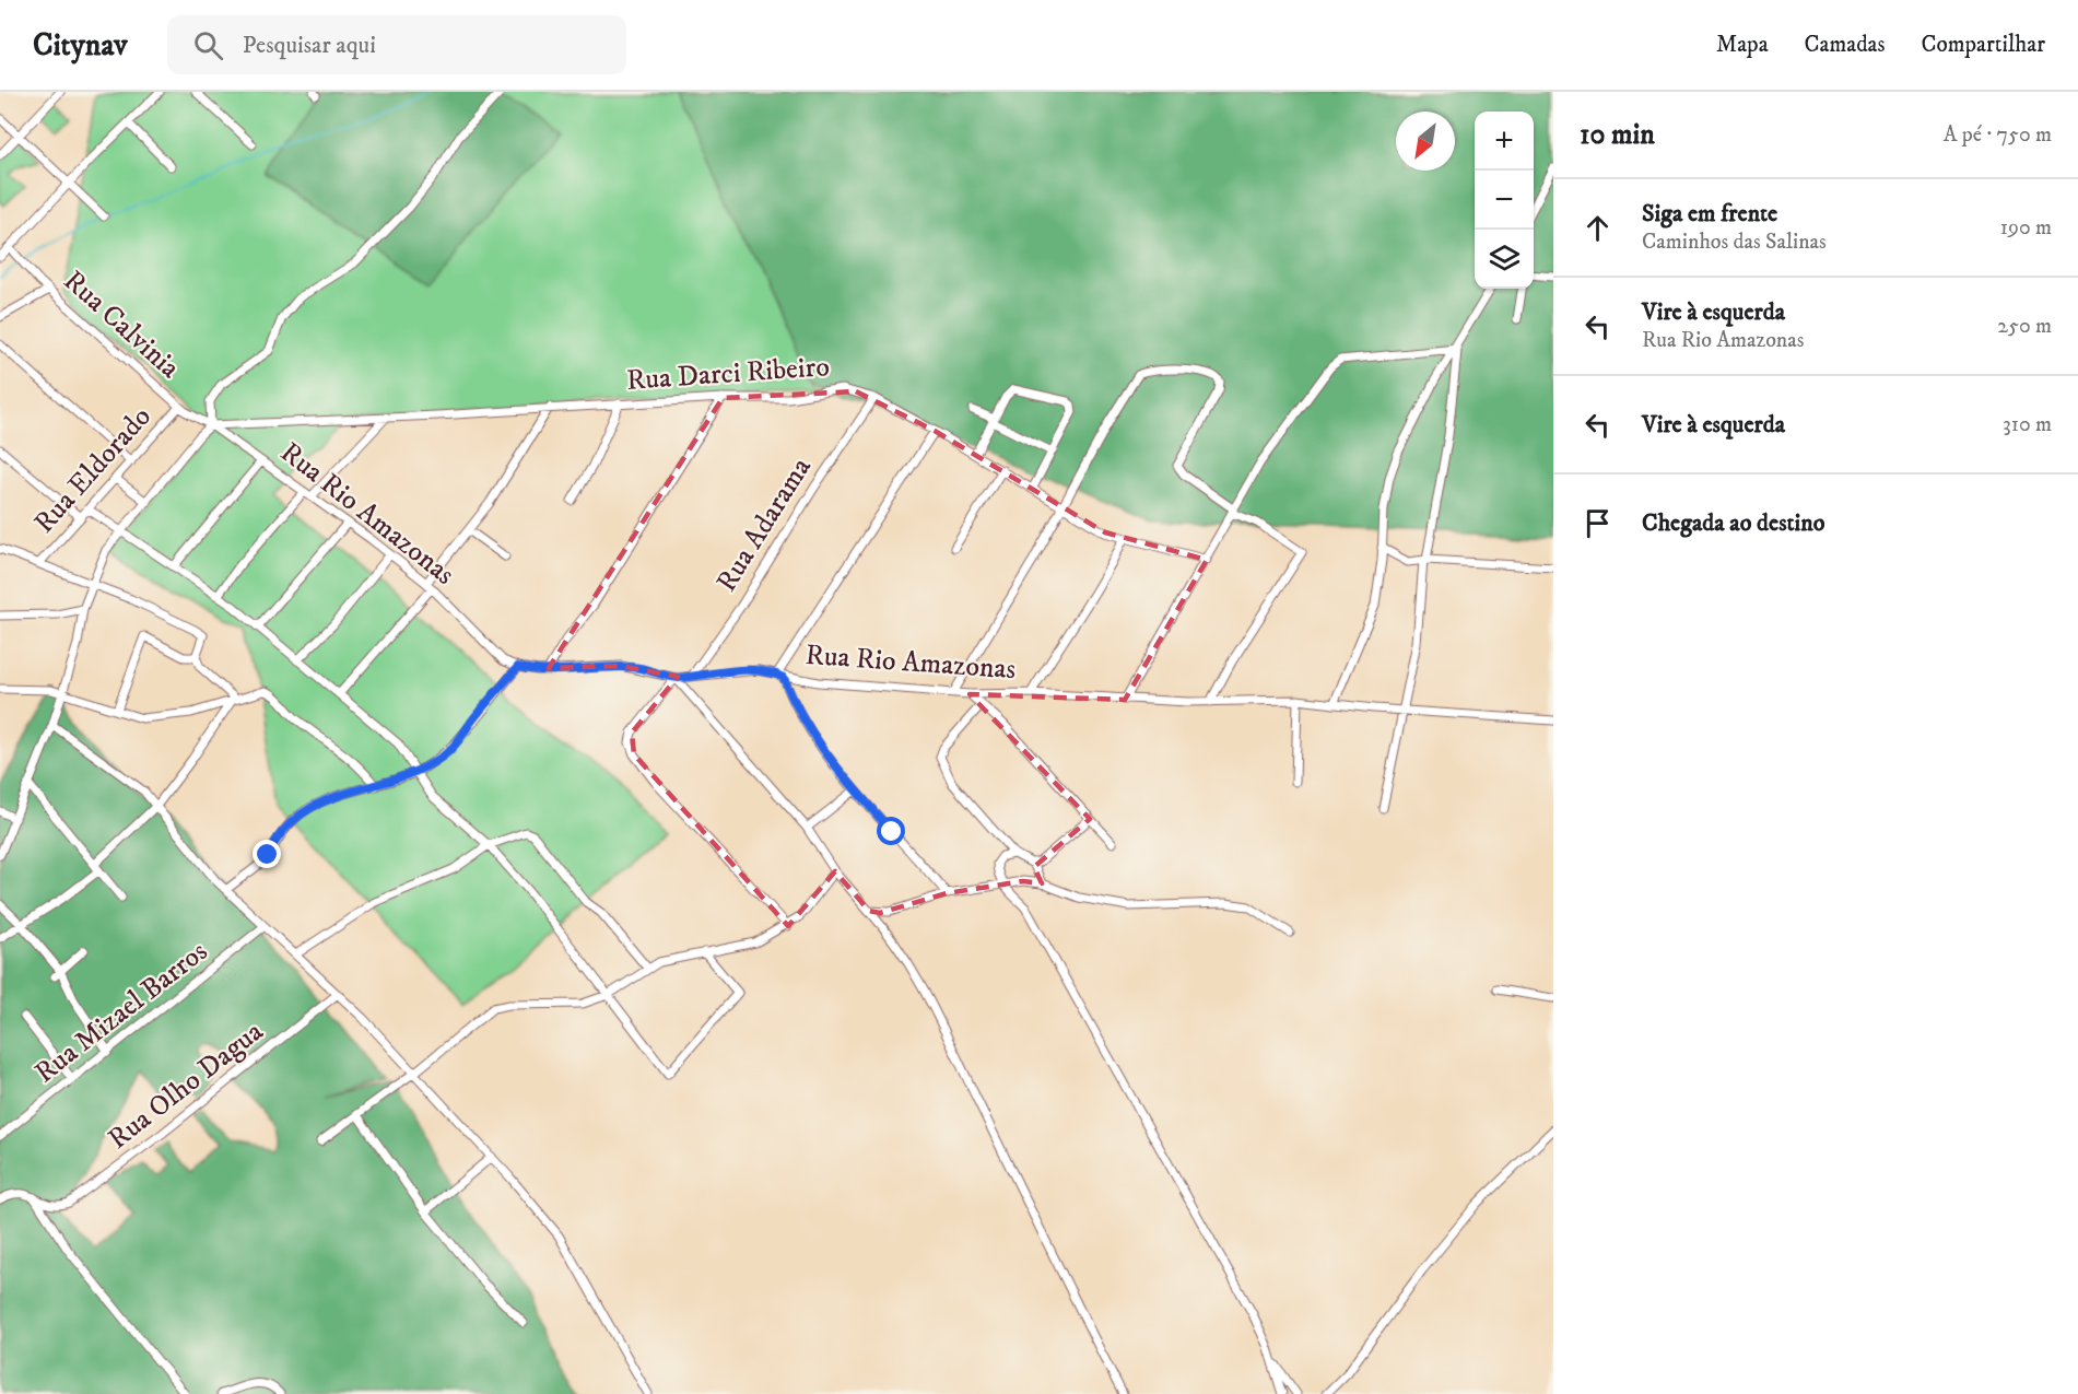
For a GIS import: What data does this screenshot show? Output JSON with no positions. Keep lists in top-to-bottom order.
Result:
{
  "streets": {
    "street": [
      "Rua Calvinia",
      "Rua Darci Ribeiro",
      "Rua Eldorado",
      "Rua Rio Amazonas",
      "Rua Adarama",
      "Rua Mizael Barros",
      "Rua Olho Dagua"
    ]
  },
  "crossings": [
    ["Rua Calvinia", "Rua Darci Ribeiro"],
    ["Rua Calvinia", "Rua Eldorado"],
    ["Rua Calvinia", "Rua Rio Amazonas"],
    ["Rua Darci Ribeiro", "Rua Rio Amazonas"],
    ["Rua Darci Ribeiro", "Rua Adarama"],
    ["Rua Rio Amazonas", "Rua Adarama"]
  ],
  "north": "bottom left",
  "page": {
    "header": "Citynav",
    "search": "Pesquisar aqui",
    "nav": ["Mapa", "Camadas", "Compartilhar"],
    "heading": ["10 min", "A pé · 750 m"],
    "map_buttons": ["+", "−"],
    "list": [
      ["Siga em frente", "Caminhos das Salinas", "190 m"],
      ["Vire à esquerda", "Rua Rio Amazonas", "250 m"],
      ["Vire à esquerda", "310 m"],
      "Chegada ao destino"
    ]
  }
}
